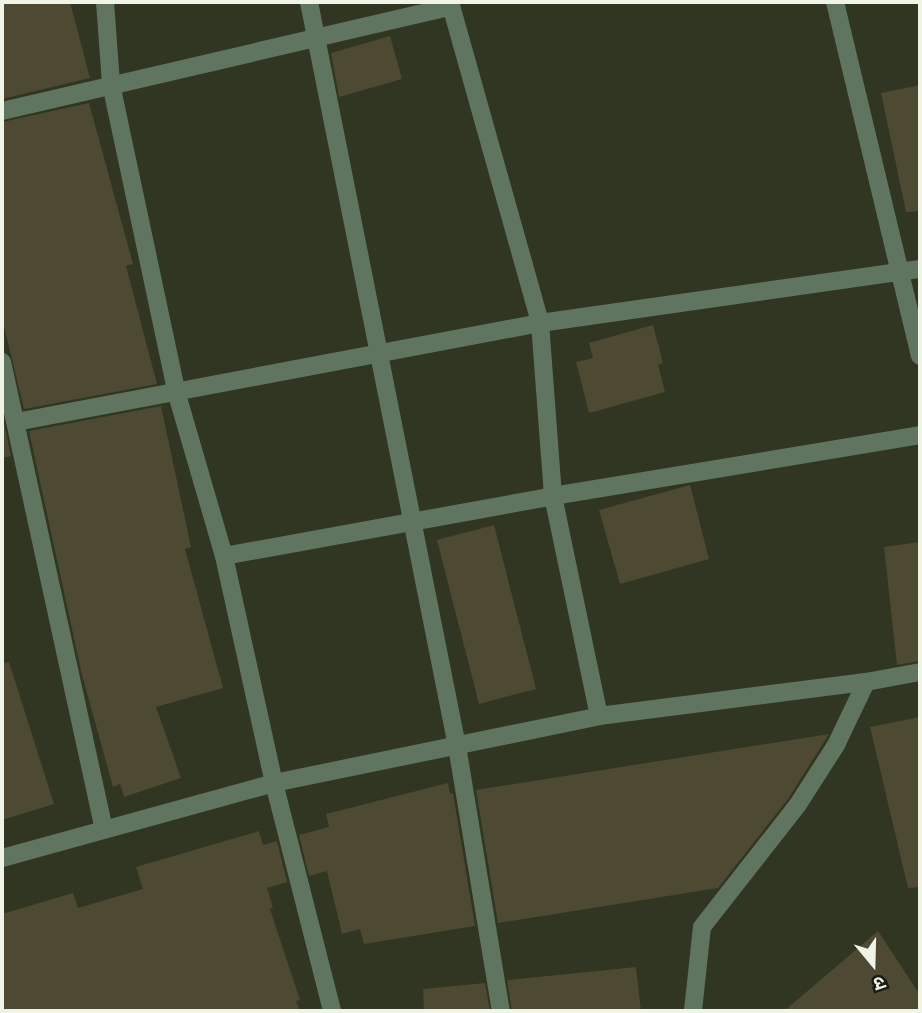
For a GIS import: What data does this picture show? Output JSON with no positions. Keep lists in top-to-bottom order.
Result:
{
  "north": "bottom"
}
